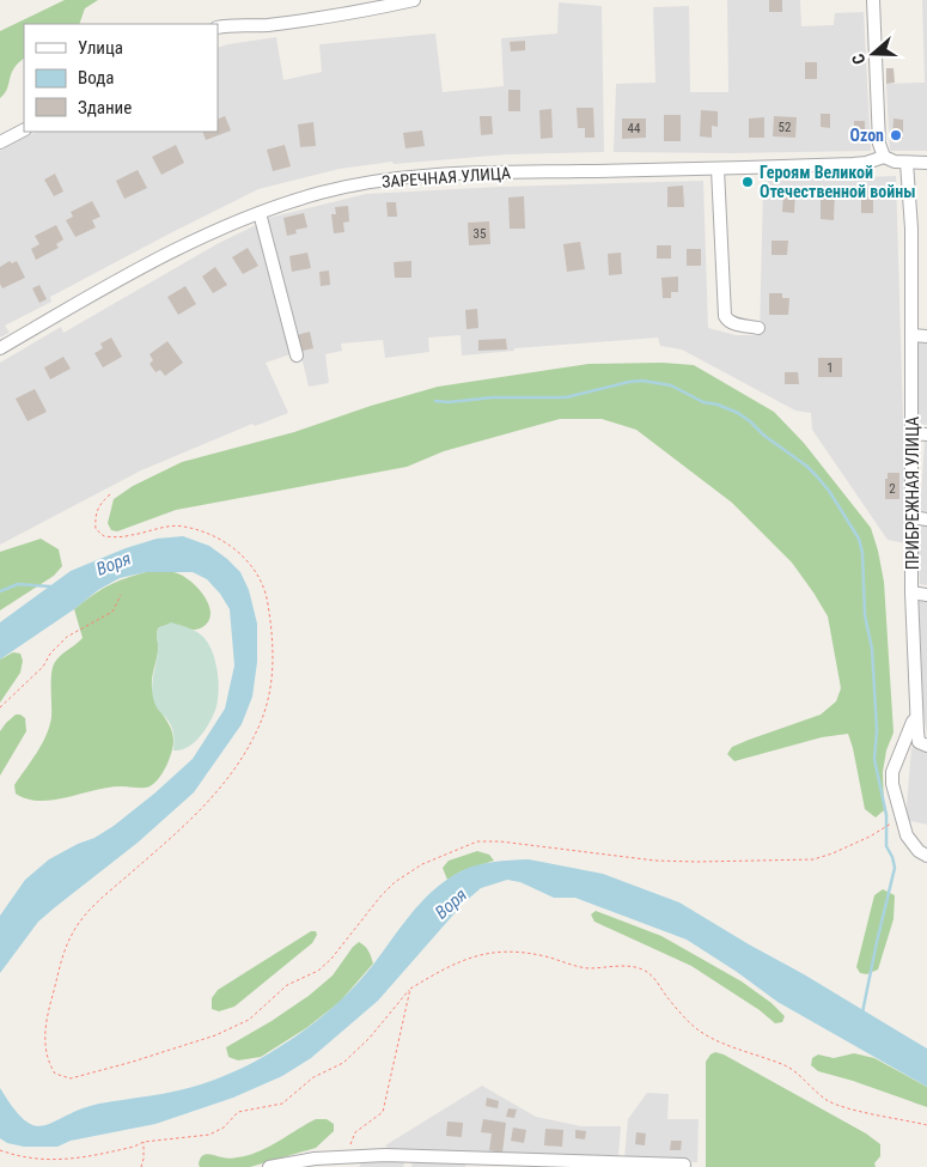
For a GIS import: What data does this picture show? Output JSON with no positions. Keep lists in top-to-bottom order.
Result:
{
  "streets": {
    "street": ["ЗАРЕЧНАЯ УЛИЦА", "ПРИБРЕЖНАЯ УЛИЦА"]
  },
  "water": ["Воря"],
  "places": ["Ozon", "Героям Великой Отечественной войны"],
  "house_numbers": [
    "52",
    "44",
    "35",
    "1",
    "2"
  ],
  "legend": ["Улица", "Вода", "Здание"],
  "north": "left"
}
